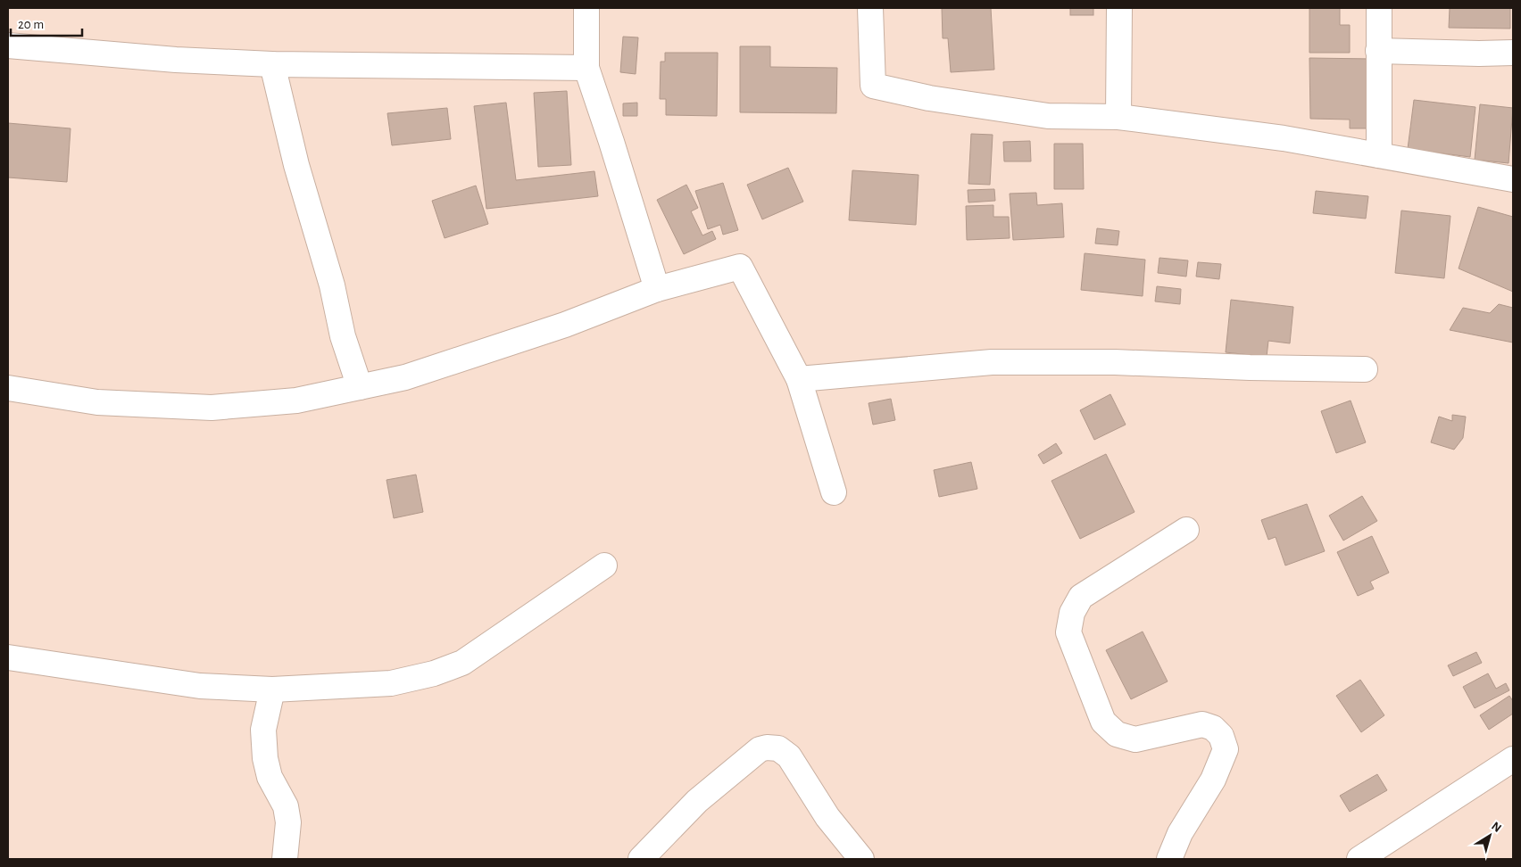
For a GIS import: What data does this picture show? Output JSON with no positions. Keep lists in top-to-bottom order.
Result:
{
  "scale_bar": "20 m",
  "north": "top right"
}
